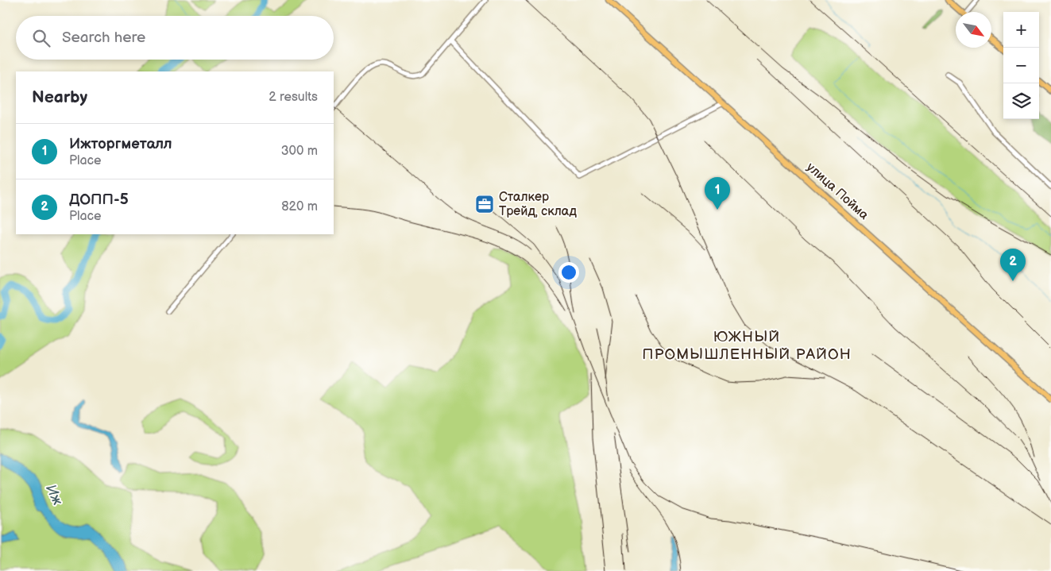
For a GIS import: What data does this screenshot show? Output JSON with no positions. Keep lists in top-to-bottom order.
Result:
{
  "streets": {
    "main road": ["улица Пойма"]
  },
  "districts": ["ЮЖНЫЙ ПРОМЫШЛЕННЫЙ РАЙОН"],
  "water": ["Иж"],
  "places": {
    "office": ["Сталкер Трейд, склад"]
  },
  "north": "bottom right",
  "page": {
    "map_buttons": ["+", "−"],
    "search": "Search here",
    "heading": ["Nearby", "2 results"],
    "list": [
      {
        "mark": "1",
        "name": "Ижторгметалл",
        "note": "Place",
        "value": "300 m"
      },
      {
        "mark": "2",
        "name": "ДОПП-5",
        "note": "Place",
        "value": "820 m"
      }
    ],
    "pins": ["1", "2"]
  }
}
